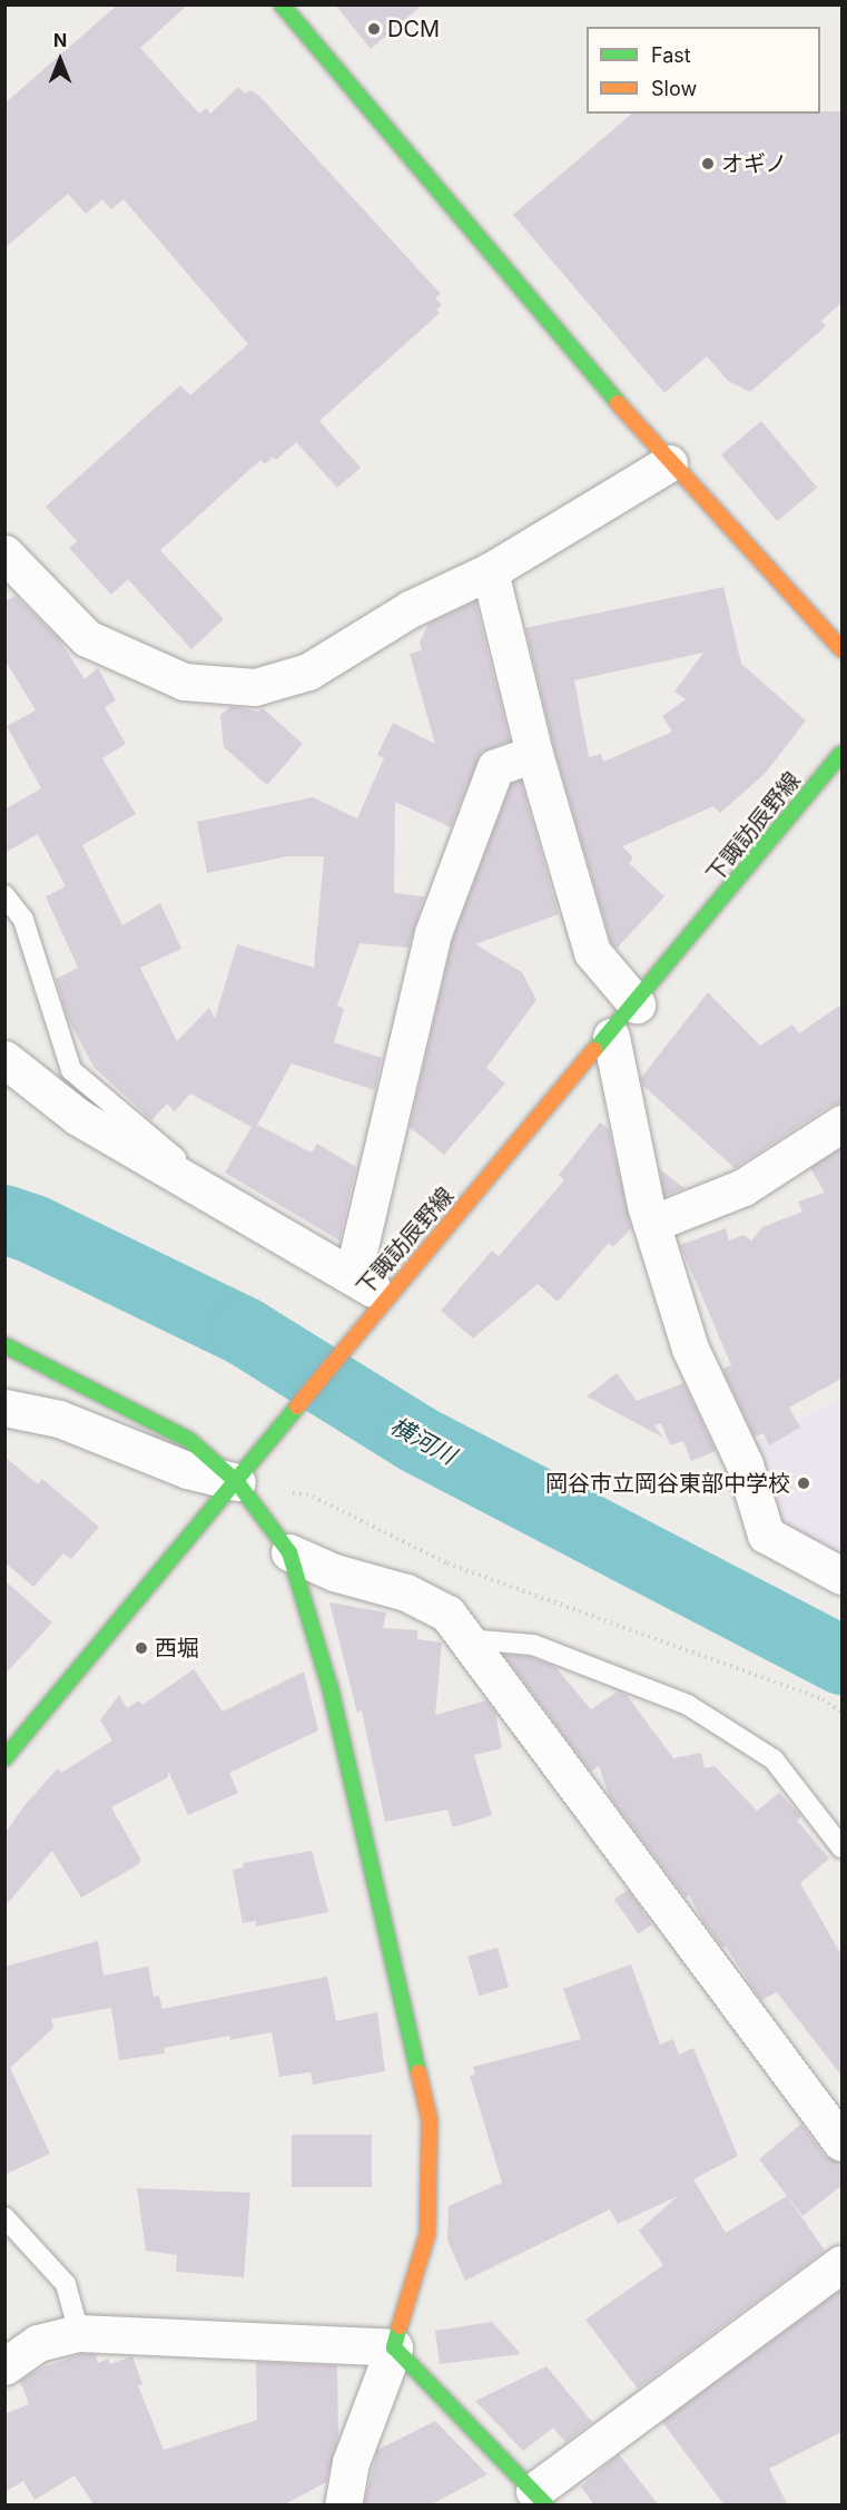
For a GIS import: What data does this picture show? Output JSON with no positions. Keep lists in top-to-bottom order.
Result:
{
  "streets": {
    "street": ["下諏訪辰野線"]
  },
  "water": ["横河川"],
  "places": [
    "DCM",
    "オギノ",
    "岡谷市立岡谷東部中学校",
    "西堀"
  ],
  "legend": ["Fast", "Slow"],
  "north": "top"
}
